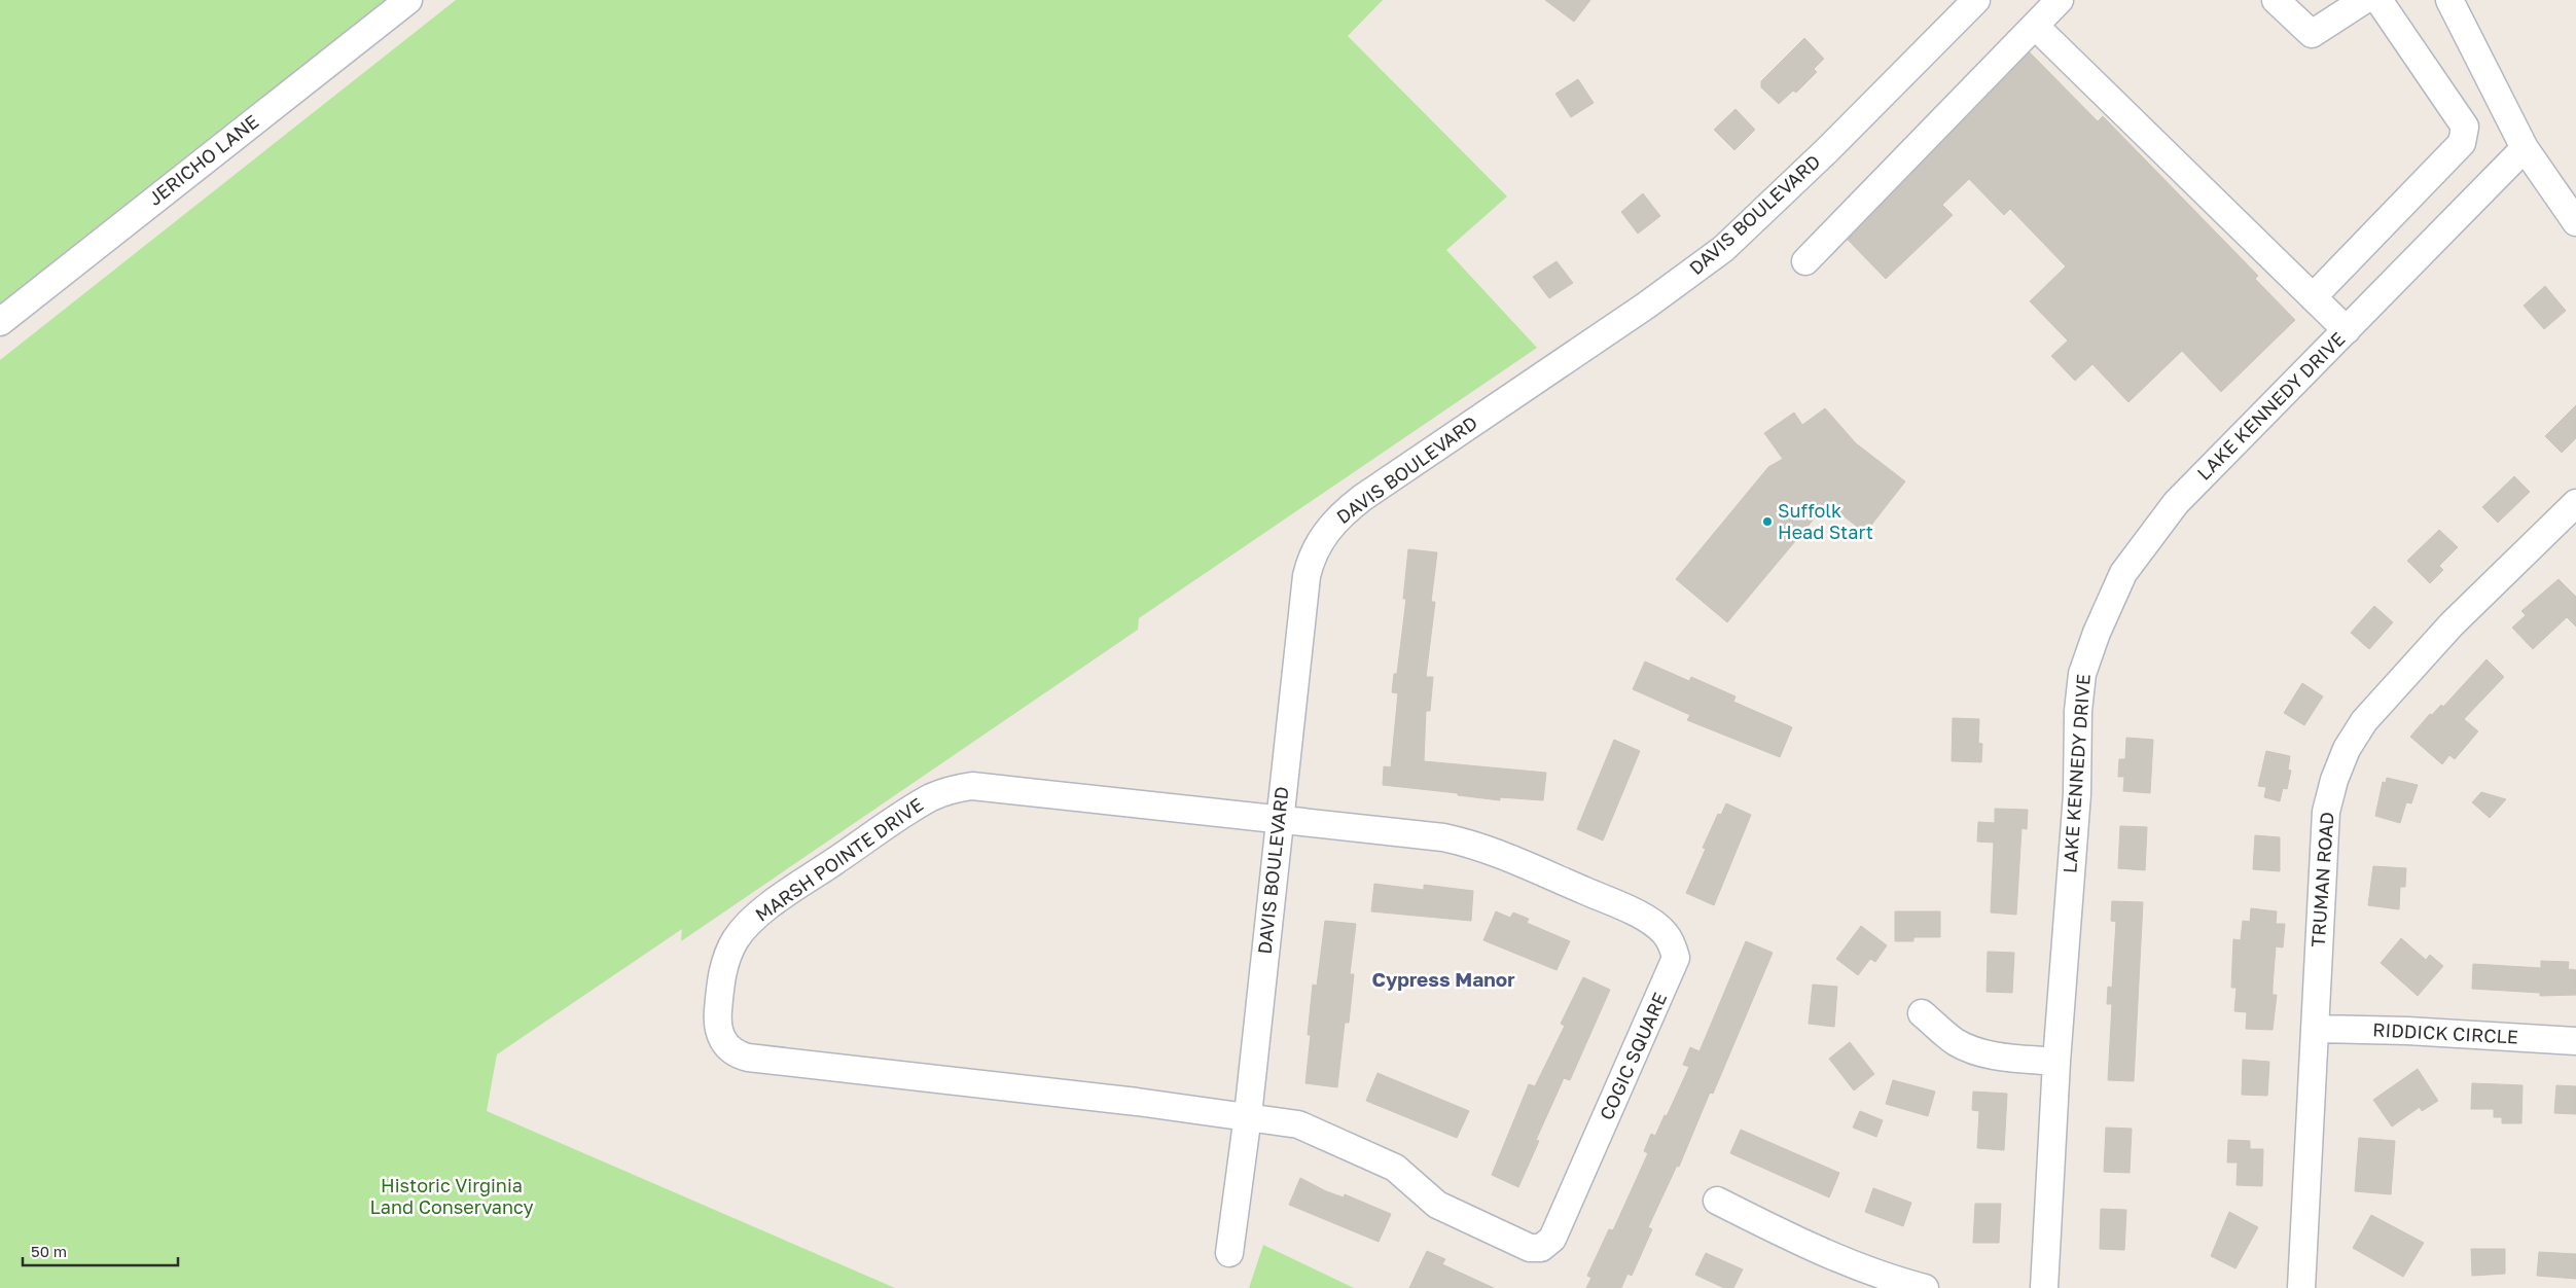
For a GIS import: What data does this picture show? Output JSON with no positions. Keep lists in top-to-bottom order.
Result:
{
  "streets": {
    "street": [
      "JERICHO LANE",
      "DAVIS BOULEVARD",
      "LAKE KENNEDY DRIVE",
      "MARSH POINTE DRIVE",
      "TRUMAN ROAD",
      "RIDDICK CIRCLE",
      "COGIC SQUARE"
    ]
  },
  "crossings": [
    ["DAVIS BOULEVARD", "MARSH POINTE DRIVE"],
    ["DAVIS BOULEVARD", "COGIC SQUARE"],
    ["MARSH POINTE DRIVE", "COGIC SQUARE"],
    ["TRUMAN ROAD", "RIDDICK CIRCLE"]
  ],
  "districts": ["Cypress Manor"],
  "parks": ["Historic Virginia Land Conservancy"],
  "places": ["Suffolk Head Start"],
  "scale_bar": "50 m"
}
